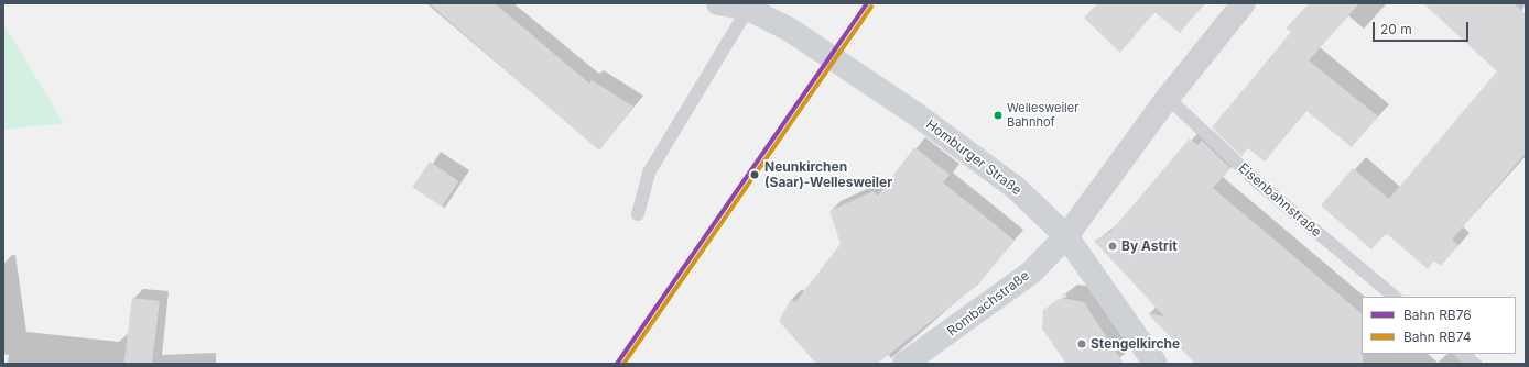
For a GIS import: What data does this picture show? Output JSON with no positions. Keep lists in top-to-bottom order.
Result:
{
  "streets": {
    "main road": ["Homburger Straße", "Rombachstraße"],
    "lane": ["Eisenbahnstraße"]
  },
  "crossings": [
    ["Homburger Straße", "Rombachstraße"]
  ],
  "places": [
    "Wellesweiler Bahnhof",
    "Neunkirchen (Saar)-Wellesweiler",
    "By Astrit",
    "Stengelkirche"
  ],
  "lines": ["rail line RB76", "rail line RB74"],
  "legend": ["Bahn RB76", "Bahn RB74"],
  "scale_bar": "20 m"
}
